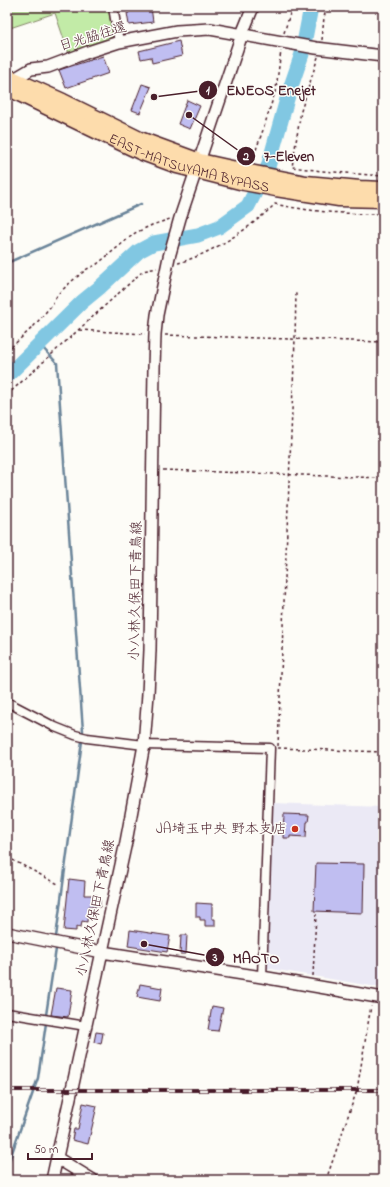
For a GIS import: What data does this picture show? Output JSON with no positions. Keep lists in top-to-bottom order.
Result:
{
  "streets": {
    "highway": ["EAST-MATSUYAMA BYPASS"],
    "main road": ["日光脇往還", "小八林久保田下青鳥線"]
  },
  "crossings": [
    ["日光脇往還", "EAST-MATSUYAMA BYPASS"],
    ["日光脇往還", "小八林久保田下青鳥線"],
    ["EAST-MATSUYAMA BYPASS", "小八林久保田下青鳥線"]
  ],
  "places": [
    "ENEOS Enejet",
    "7-Eleven",
    "JA埼玉中央 野本支店",
    "MAOTO"
  ],
  "scale_bar": "50 m"
}
